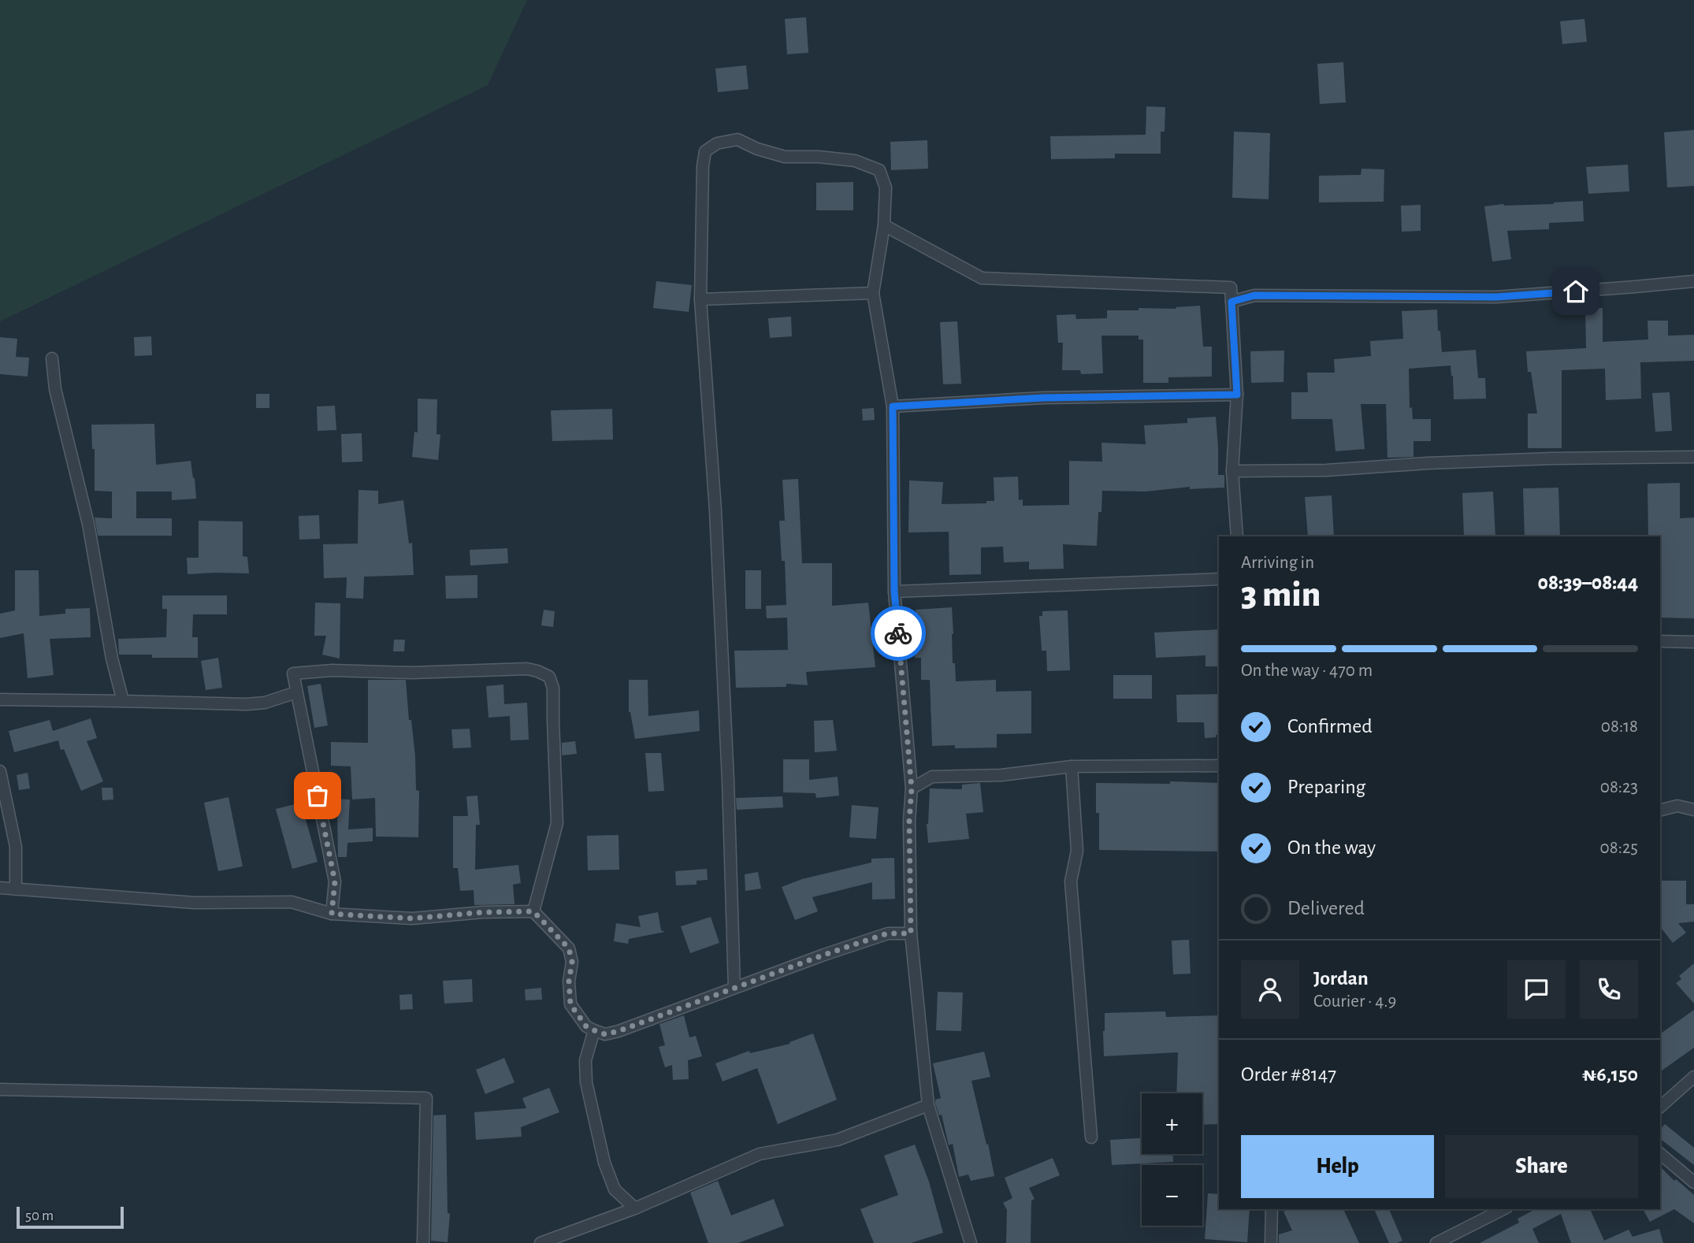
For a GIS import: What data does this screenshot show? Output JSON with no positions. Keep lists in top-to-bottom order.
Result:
{
  "scale_bar": "50 m",
  "page": {
    "heading": ["3 min", "Arriving in", "08:39–08:44"],
    "panel": [
      "Jordan",
      "Courier · 4.9",
      "Order #8147",
      "₦6,150"
    ],
    "bar": "On the way · 470 m",
    "list": [
      ["Confirmed", "08:18"],
      ["Preparing", "08:23"],
      ["On the way", "08:25"],
      "Delivered"
    ],
    "map_buttons": ["+", "−"],
    "buttons": ["Help", "Share"],
    "scale": "50 m"
  }
}
